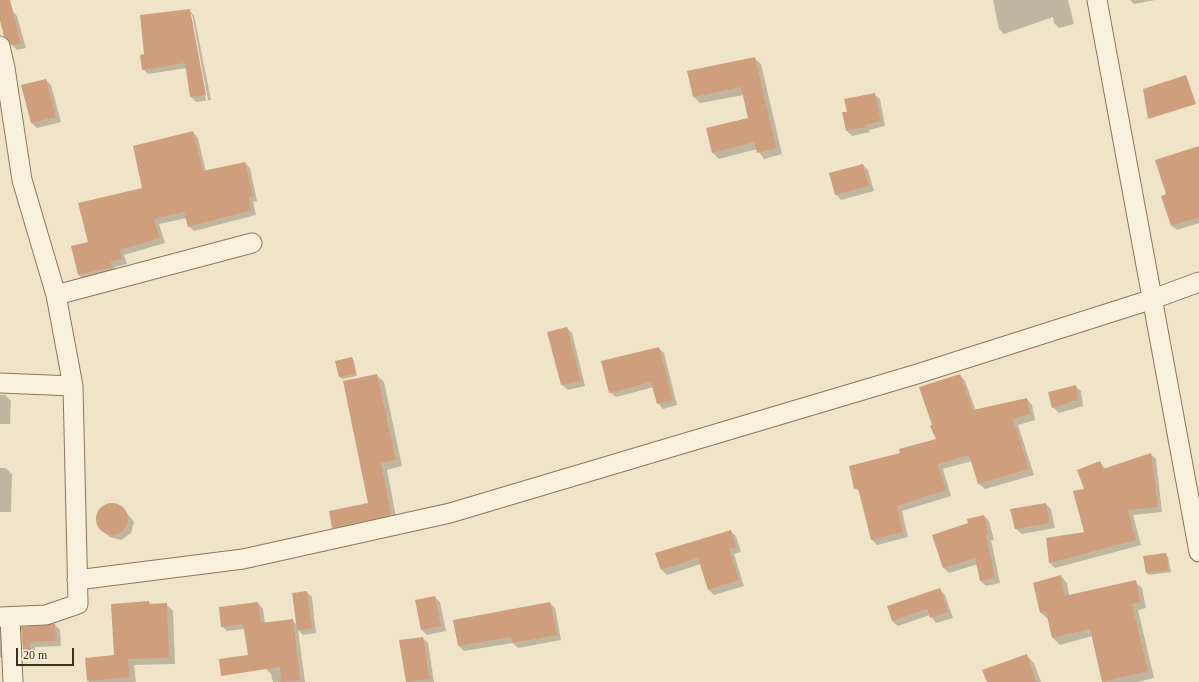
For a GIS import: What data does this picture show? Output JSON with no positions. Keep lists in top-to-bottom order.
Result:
{
  "scale_bar": "20 m"
}
